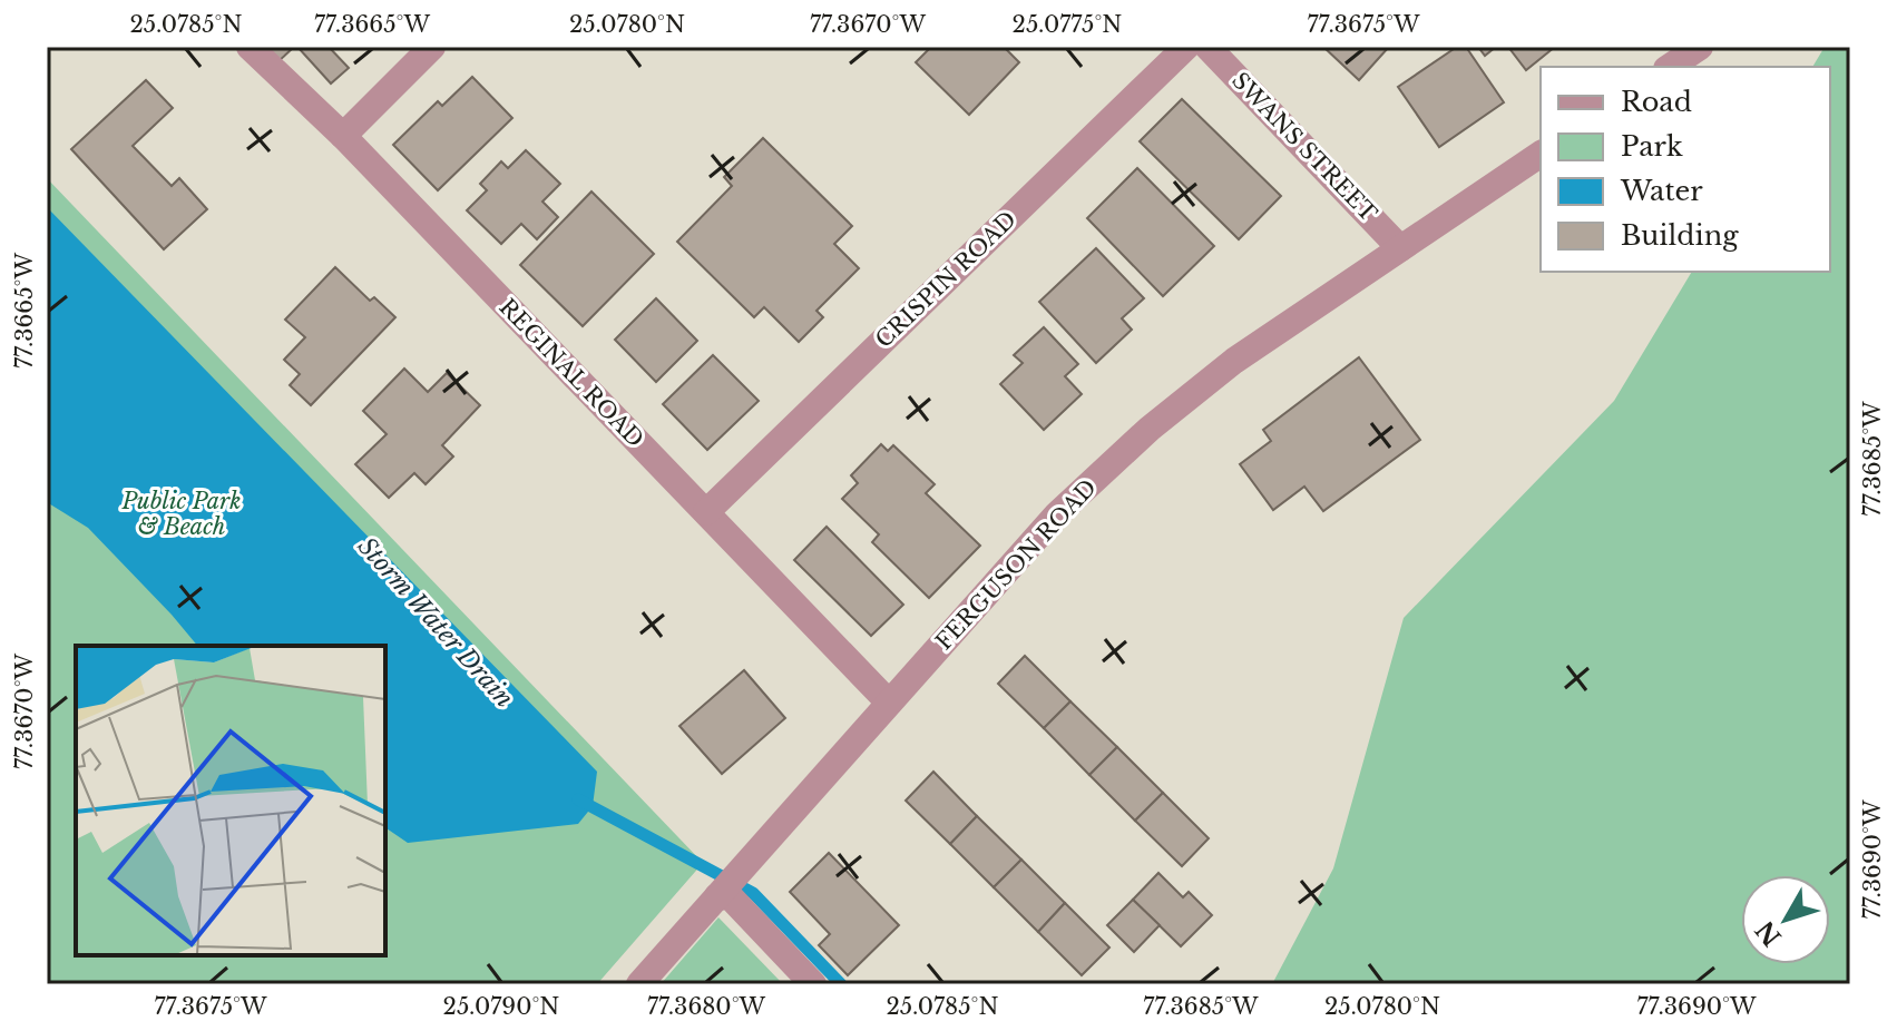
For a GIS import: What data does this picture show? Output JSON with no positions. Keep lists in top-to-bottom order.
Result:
{
  "streets": {
    "street": [
      "SWANS STREET",
      "CRISPIN ROAD",
      "REGINAL ROAD",
      "FERGUSON ROAD"
    ]
  },
  "crossings": [
    ["SWANS STREET", "FERGUSON ROAD"],
    ["CRISPIN ROAD", "REGINAL ROAD"],
    ["REGINAL ROAD", "FERGUSON ROAD"]
  ],
  "water": ["Storm Water Drain"],
  "parks": ["Public Park & Beach"],
  "legend": [
    "Road",
    "Park",
    "Water",
    "Building"
  ],
  "north": "bottom left",
  "coordinates": [
    "25.0785°N",
    "77.3665°W",
    "25.0780°N",
    "77.3670°W",
    "25.0775°N",
    "77.3675°W",
    "77.3685°W",
    "77.3690°W",
    "25.0790°N",
    "77.3680°W"
  ]
}
